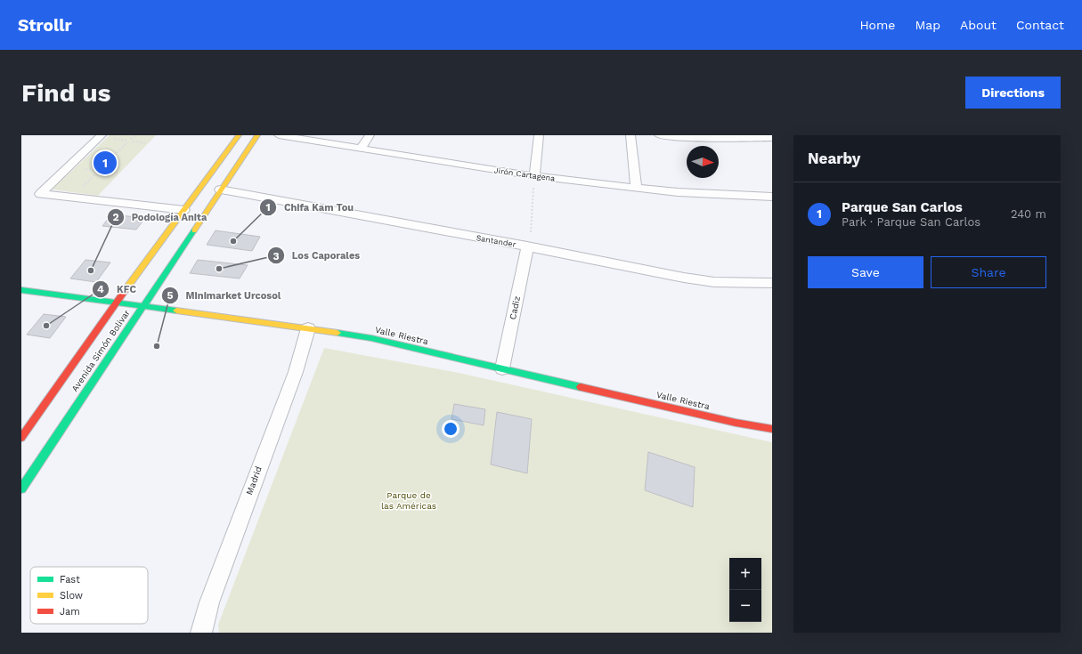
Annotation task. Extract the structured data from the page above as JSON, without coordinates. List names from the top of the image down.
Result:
{
  "streets": {
    "main road": ["Valle Riestra", "Avenida Simón Bolivar"],
    "street": [
      "Jirón Cartagena",
      "Santander",
      "Cadiz",
      "Madrid"
    ]
  },
  "crossings": [
    ["Santander", "Cadiz"],
    ["Santander", "Avenida Simón Bolivar"],
    ["Cadiz", "Valle Riestra"],
    ["Valle Riestra", "Avenida Simón Bolivar"],
    ["Valle Riestra", "Madrid"]
  ],
  "parks": ["Parque de las Américas"],
  "places": [
    "Chifa Kam Tou",
    "Los Caporales",
    "Podología Anita",
    "KFC",
    "Minimarket Urcosol"
  ],
  "legend": ["Fast", "Slow", "Jam"],
  "north": "right",
  "page": {
    "header": "Strollr",
    "nav": [
      "Home",
      "Map",
      "About",
      "Contact"
    ],
    "buttons": [
      "Directions",
      ["Save", "Share"]
    ],
    "title": "Find us",
    "heading": "Nearby",
    "pins": "1",
    "list": [
      {
        "mark": "1",
        "name": "Parque San Carlos",
        "note": "Park · Parque San Carlos",
        "value": "240 m"
      }
    ],
    "map_buttons": ["+", "−"]
  }
}
